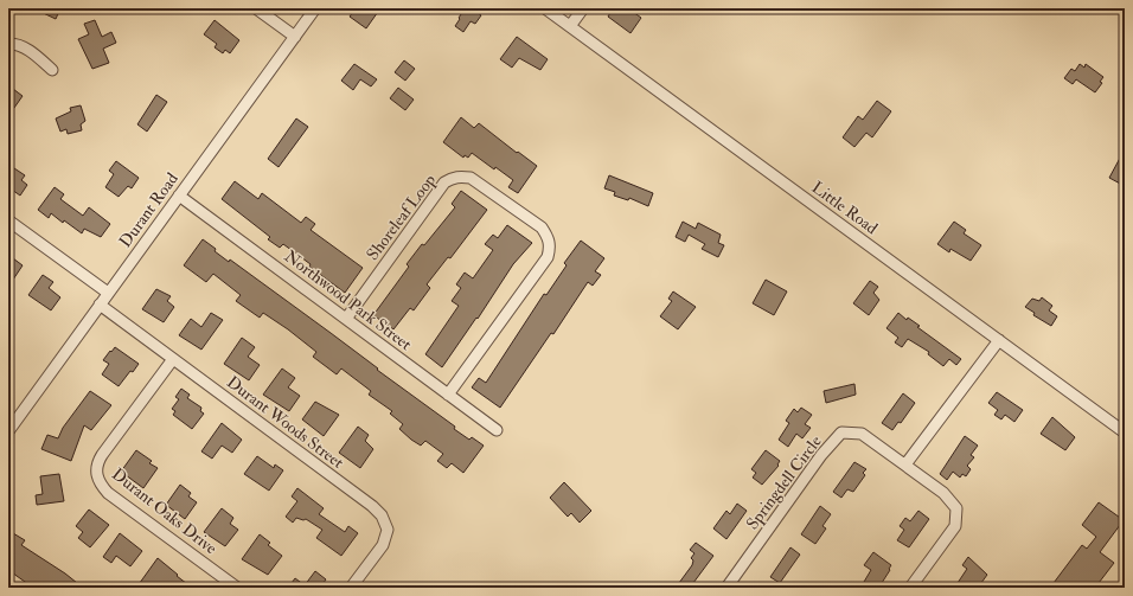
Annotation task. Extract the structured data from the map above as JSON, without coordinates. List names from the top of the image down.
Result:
{
  "streets": {
    "street": [
      "Little Road",
      "Durant Road",
      "Shoreleaf Loop",
      "Northwood Park Street",
      "Durant Woods Street",
      "Springdell Circle",
      "Durant Oaks Drive"
    ]
  },
  "crossings": [
    ["Durant Road", "Northwood Park Street"],
    ["Durant Road", "Durant Woods Street"],
    ["Shoreleaf Loop", "Northwood Park Street"],
    ["Durant Woods Street", "Durant Oaks Drive"]
  ]
}
